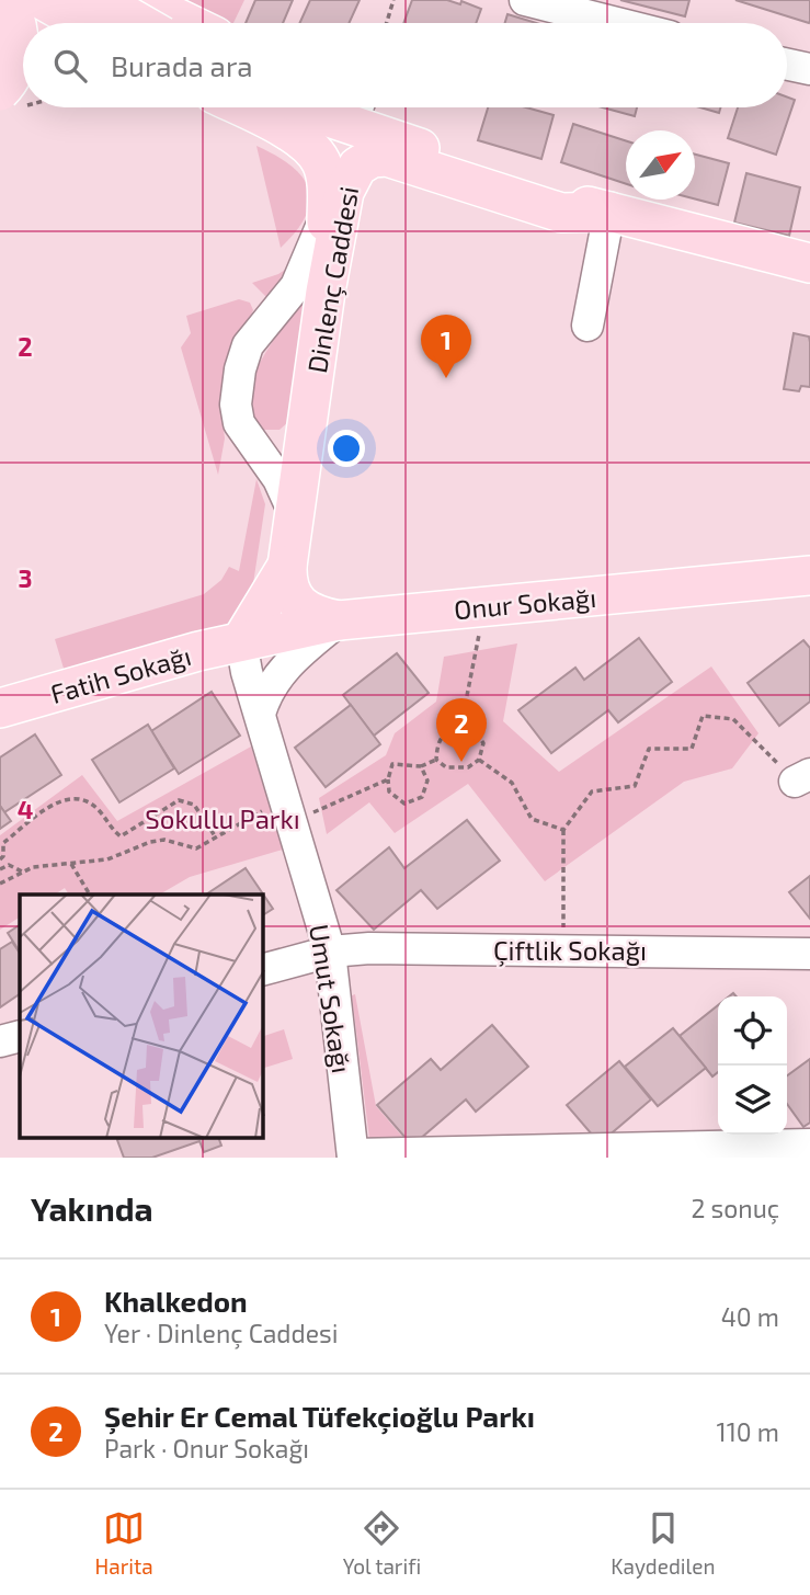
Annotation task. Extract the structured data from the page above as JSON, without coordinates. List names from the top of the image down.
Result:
{
  "streets": {
    "main road": ["Dinlenç Caddesi", "Onur Sokağı", "Fatih Sokağı"],
    "street": ["Çiftlik Sokağı", "Umut Sokağı"]
  },
  "crossings": [
    ["Dinlenç Caddesi", "Onur Sokağı"],
    ["Dinlenç Caddesi", "Fatih Sokağı"],
    ["Dinlenç Caddesi", "Umut Sokağı"],
    ["Onur Sokağı", "Fatih Sokağı"],
    ["Onur Sokağı", "Umut Sokağı"],
    ["Fatih Sokağı", "Umut Sokağı"],
    ["Çiftlik Sokağı", "Umut Sokağı"]
  ],
  "parks": ["Sokullu Parkı"],
  "north": "top right",
  "page": {
    "search": "Burada ara",
    "pins": ["1", "2"],
    "heading": ["Yakında", "2 sonuç"],
    "list": [
      {
        "mark": "1",
        "name": "Khalkedon",
        "note": "Yer · Dinlenç Caddesi",
        "value": "40 m"
      },
      {
        "mark": "2",
        "name": "Şehir Er Cemal Tüfekçioğlu Parkı",
        "note": "Park · Onur Sokağı",
        "value": "110 m"
      }
    ],
    "nav": ["Harita", "Yol tarifi", "Kaydedilen"]
  },
  "grid": {
    "rows": ["2", "3", "4"]
  }
}
